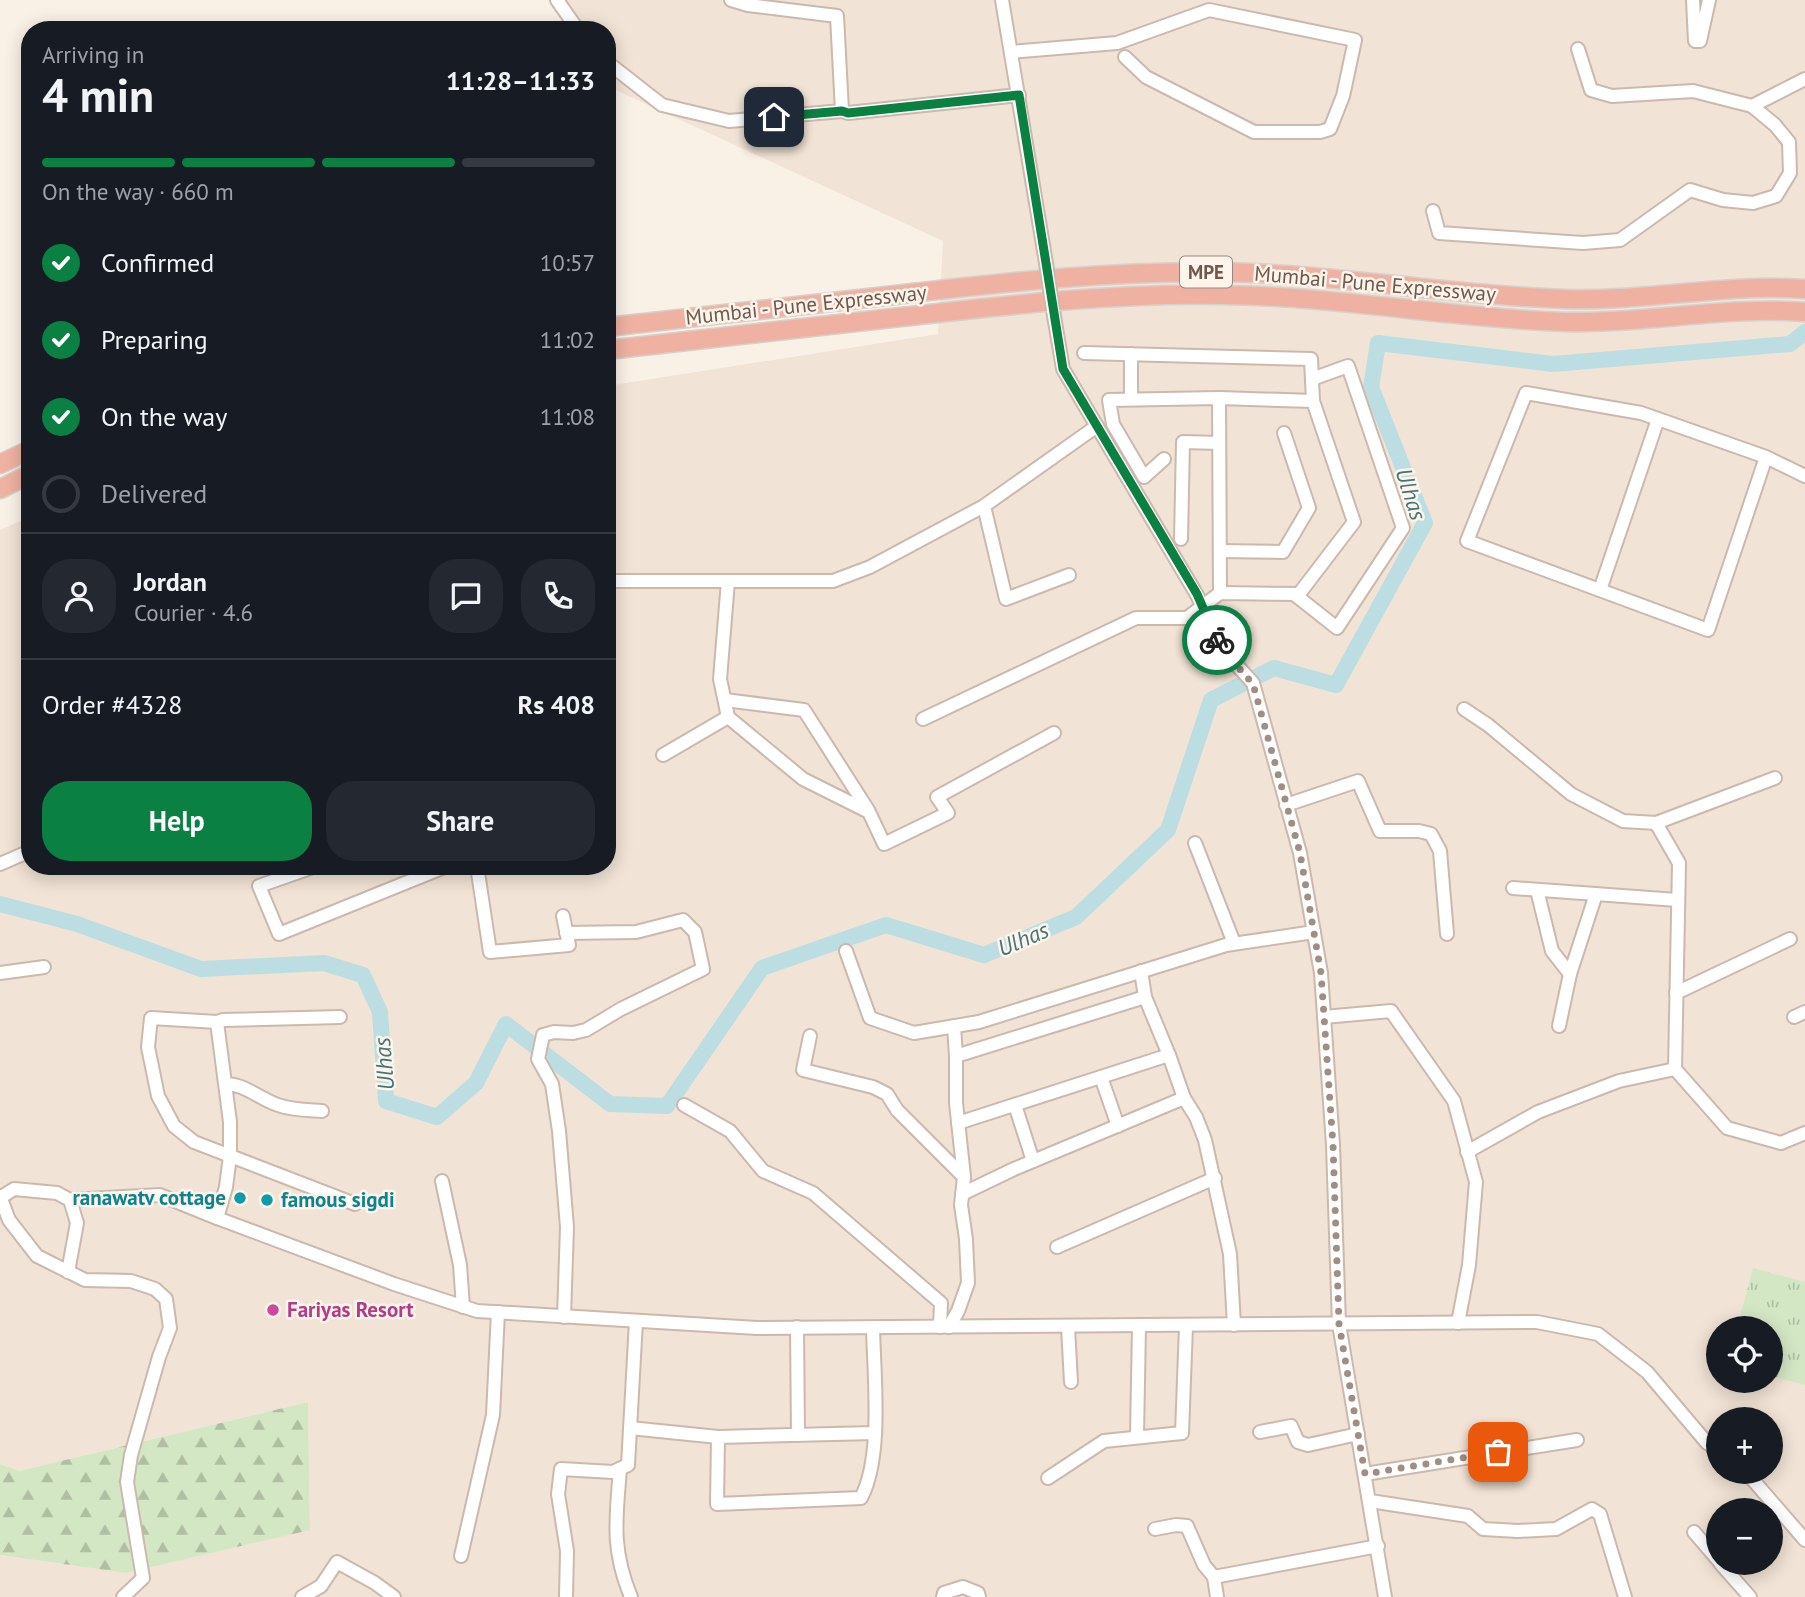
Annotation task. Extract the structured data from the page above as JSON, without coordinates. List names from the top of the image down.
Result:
{
  "streets": {
    "highway": ["MPE", "Mumbai - Pune Expressway"]
  },
  "water": ["Ulhas"],
  "places": ["ranawatv cottage", "famous sigdi", "Fariyas Resort"],
  "page": {
    "heading": ["4 min", "Arriving in", "11:28–11:33"],
    "panel": [
      "Jordan",
      "Courier · 4.6",
      "Order #4328",
      "Rs 408"
    ],
    "bar": "On the way · 660 m",
    "list": [
      ["Confirmed", "10:57"],
      ["Preparing", "11:02"],
      ["On the way", "11:08"],
      "Delivered"
    ],
    "buttons": ["Help", "Share"],
    "map_buttons": ["+", "−"]
  }
}
